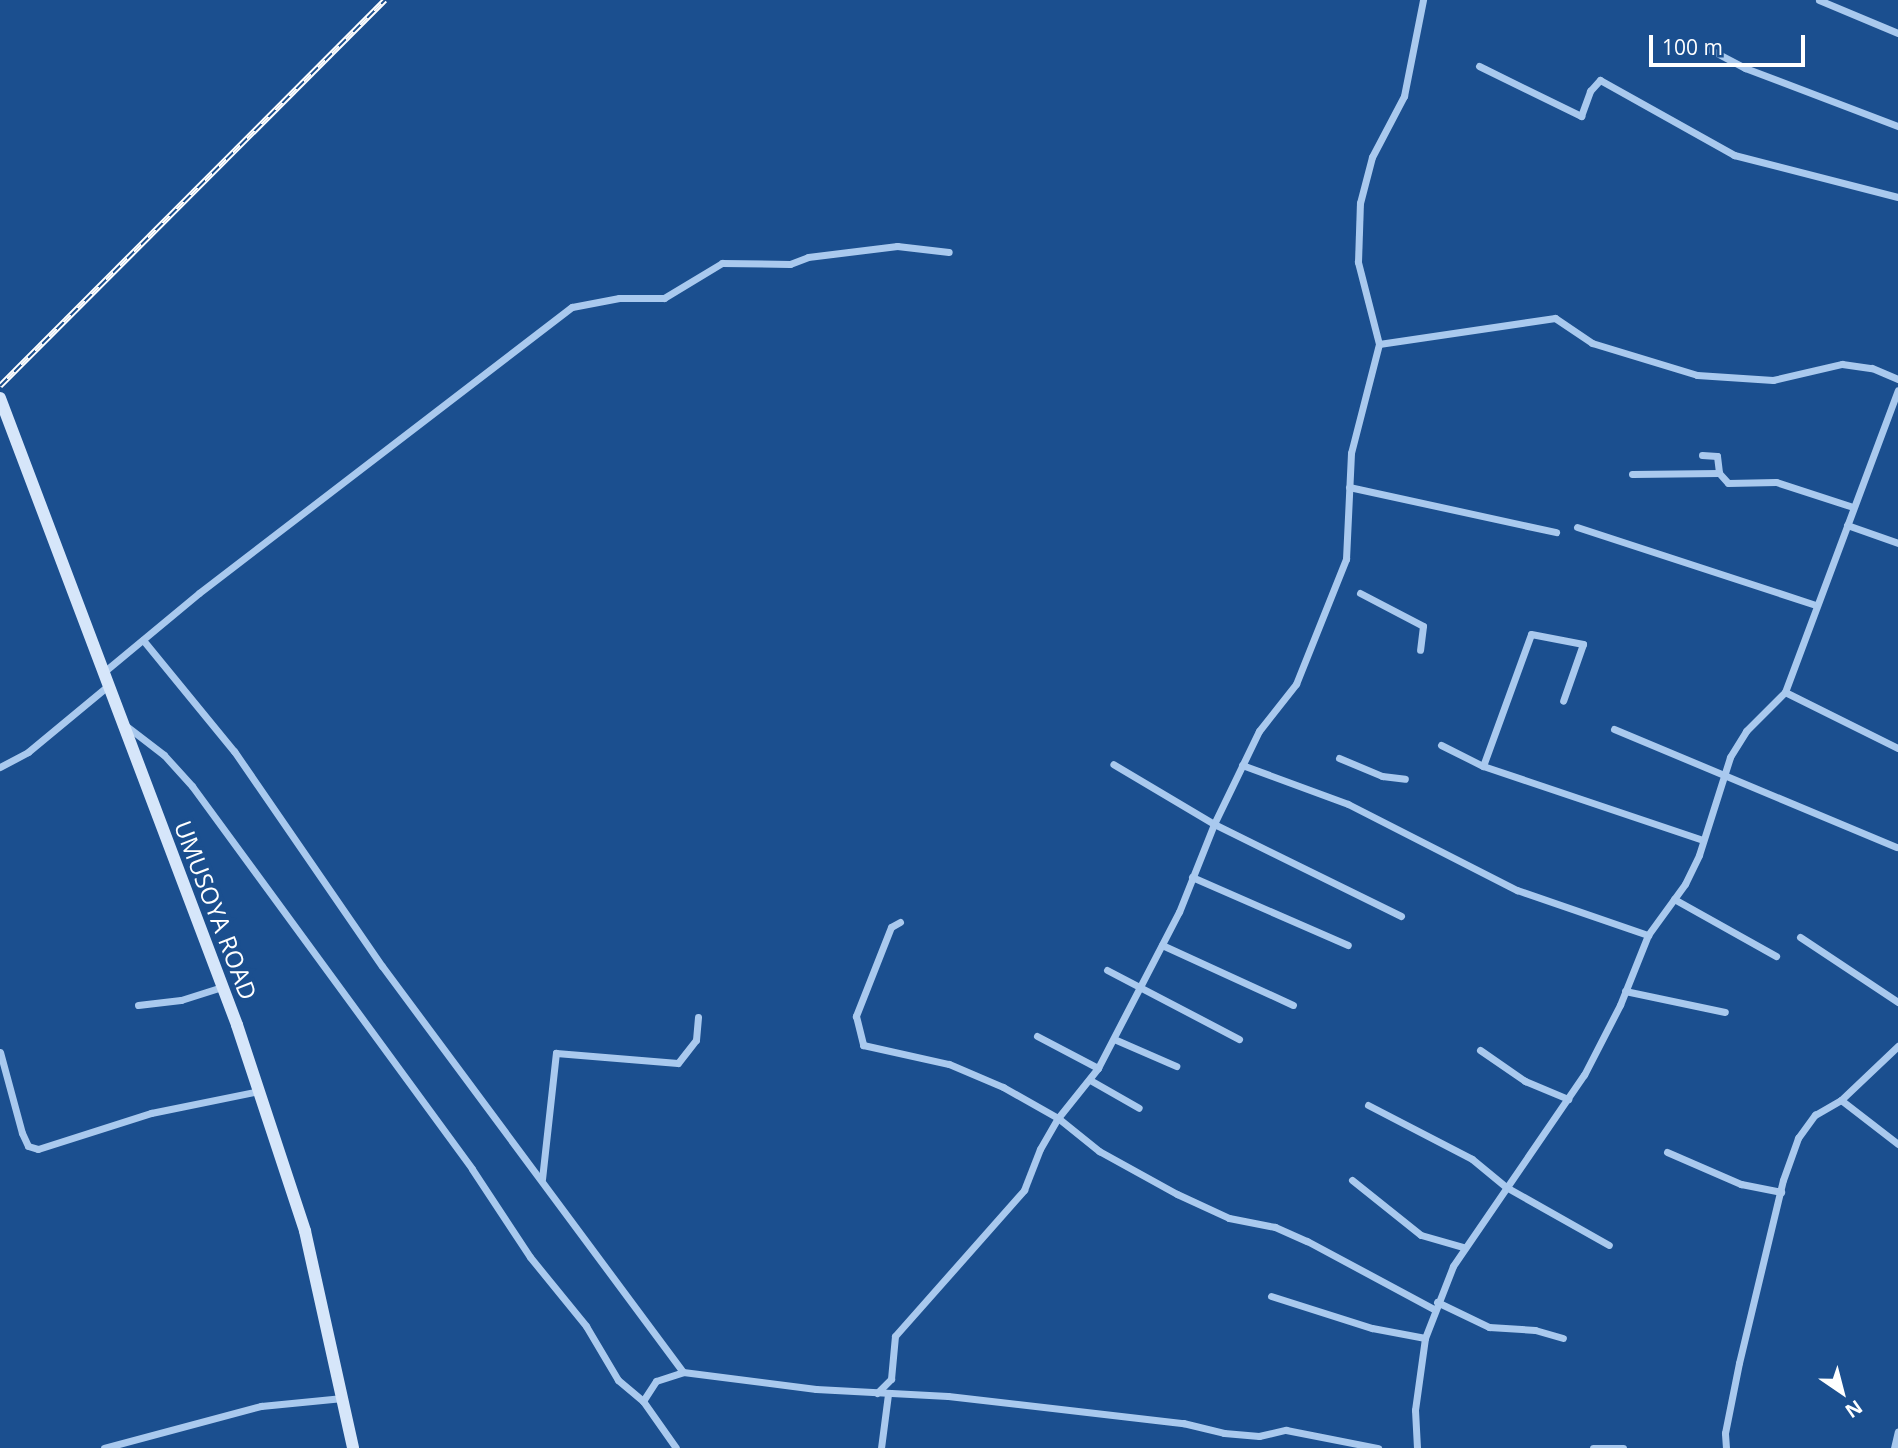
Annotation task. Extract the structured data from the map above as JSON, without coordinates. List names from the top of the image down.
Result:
{
  "streets": {
    "main road": ["UMUSOYA ROAD"]
  },
  "scale_bar": "100 m",
  "north": "bottom right"
}
